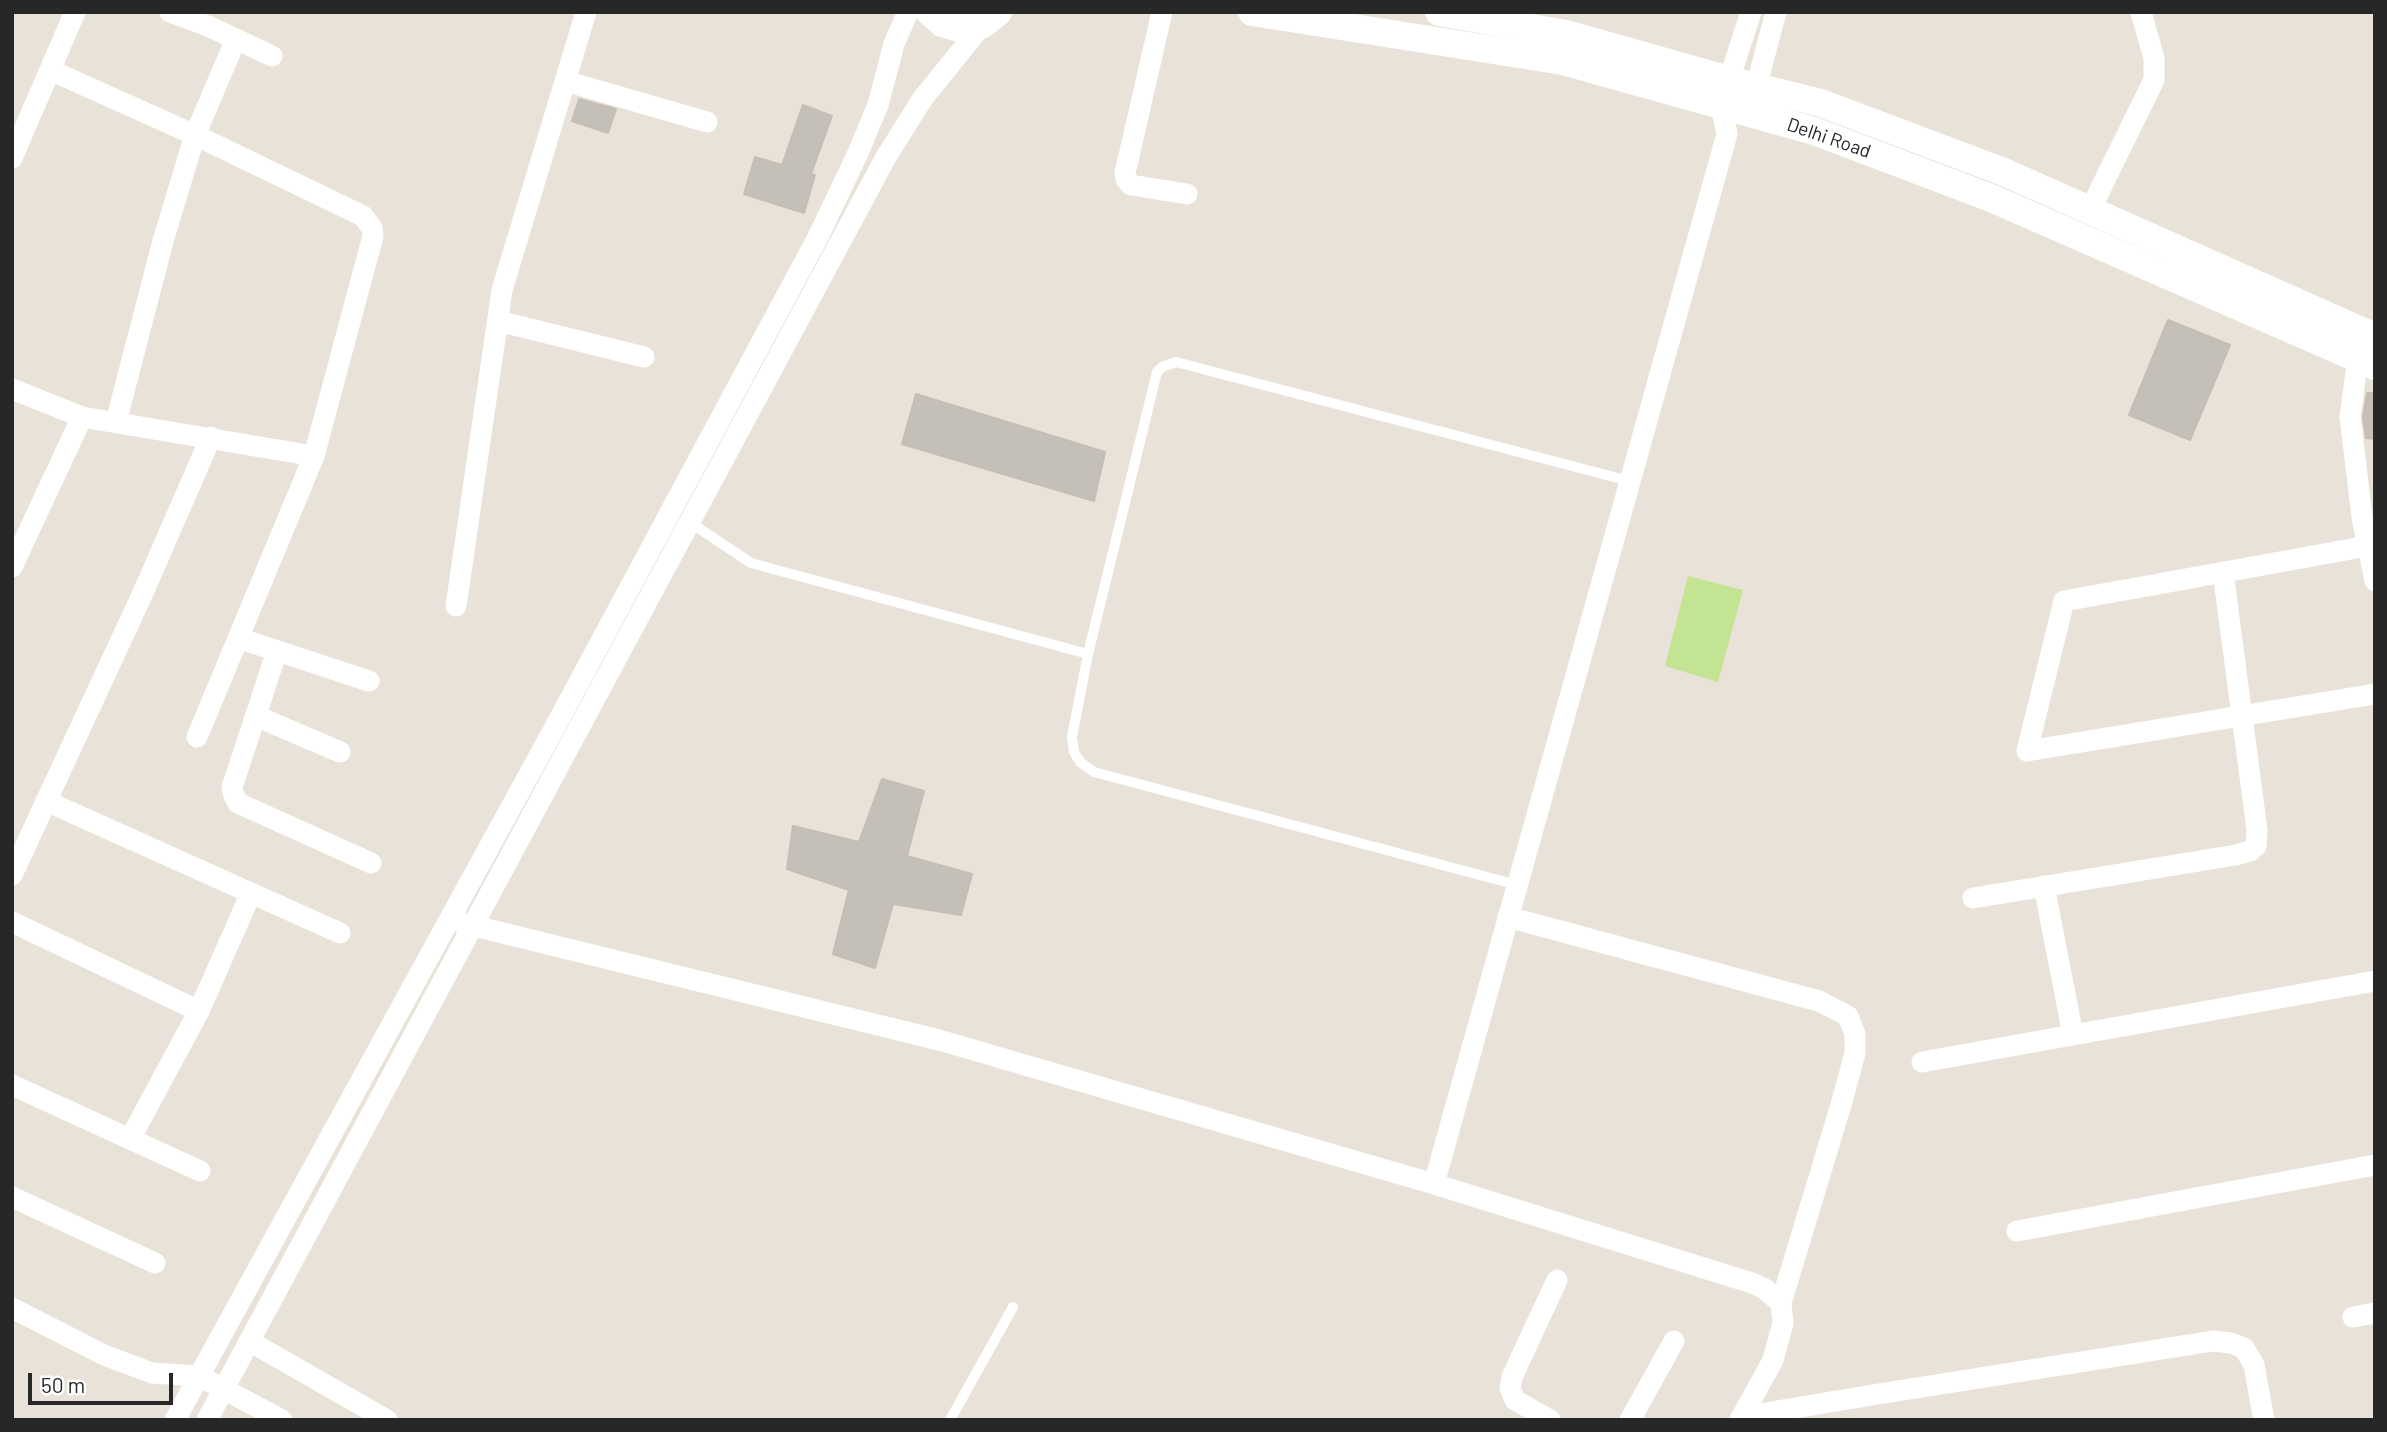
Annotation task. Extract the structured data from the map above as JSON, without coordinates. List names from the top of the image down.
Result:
{
  "streets": {
    "main road": ["Delhi Road"]
  },
  "scale_bar": "50 m"
}
